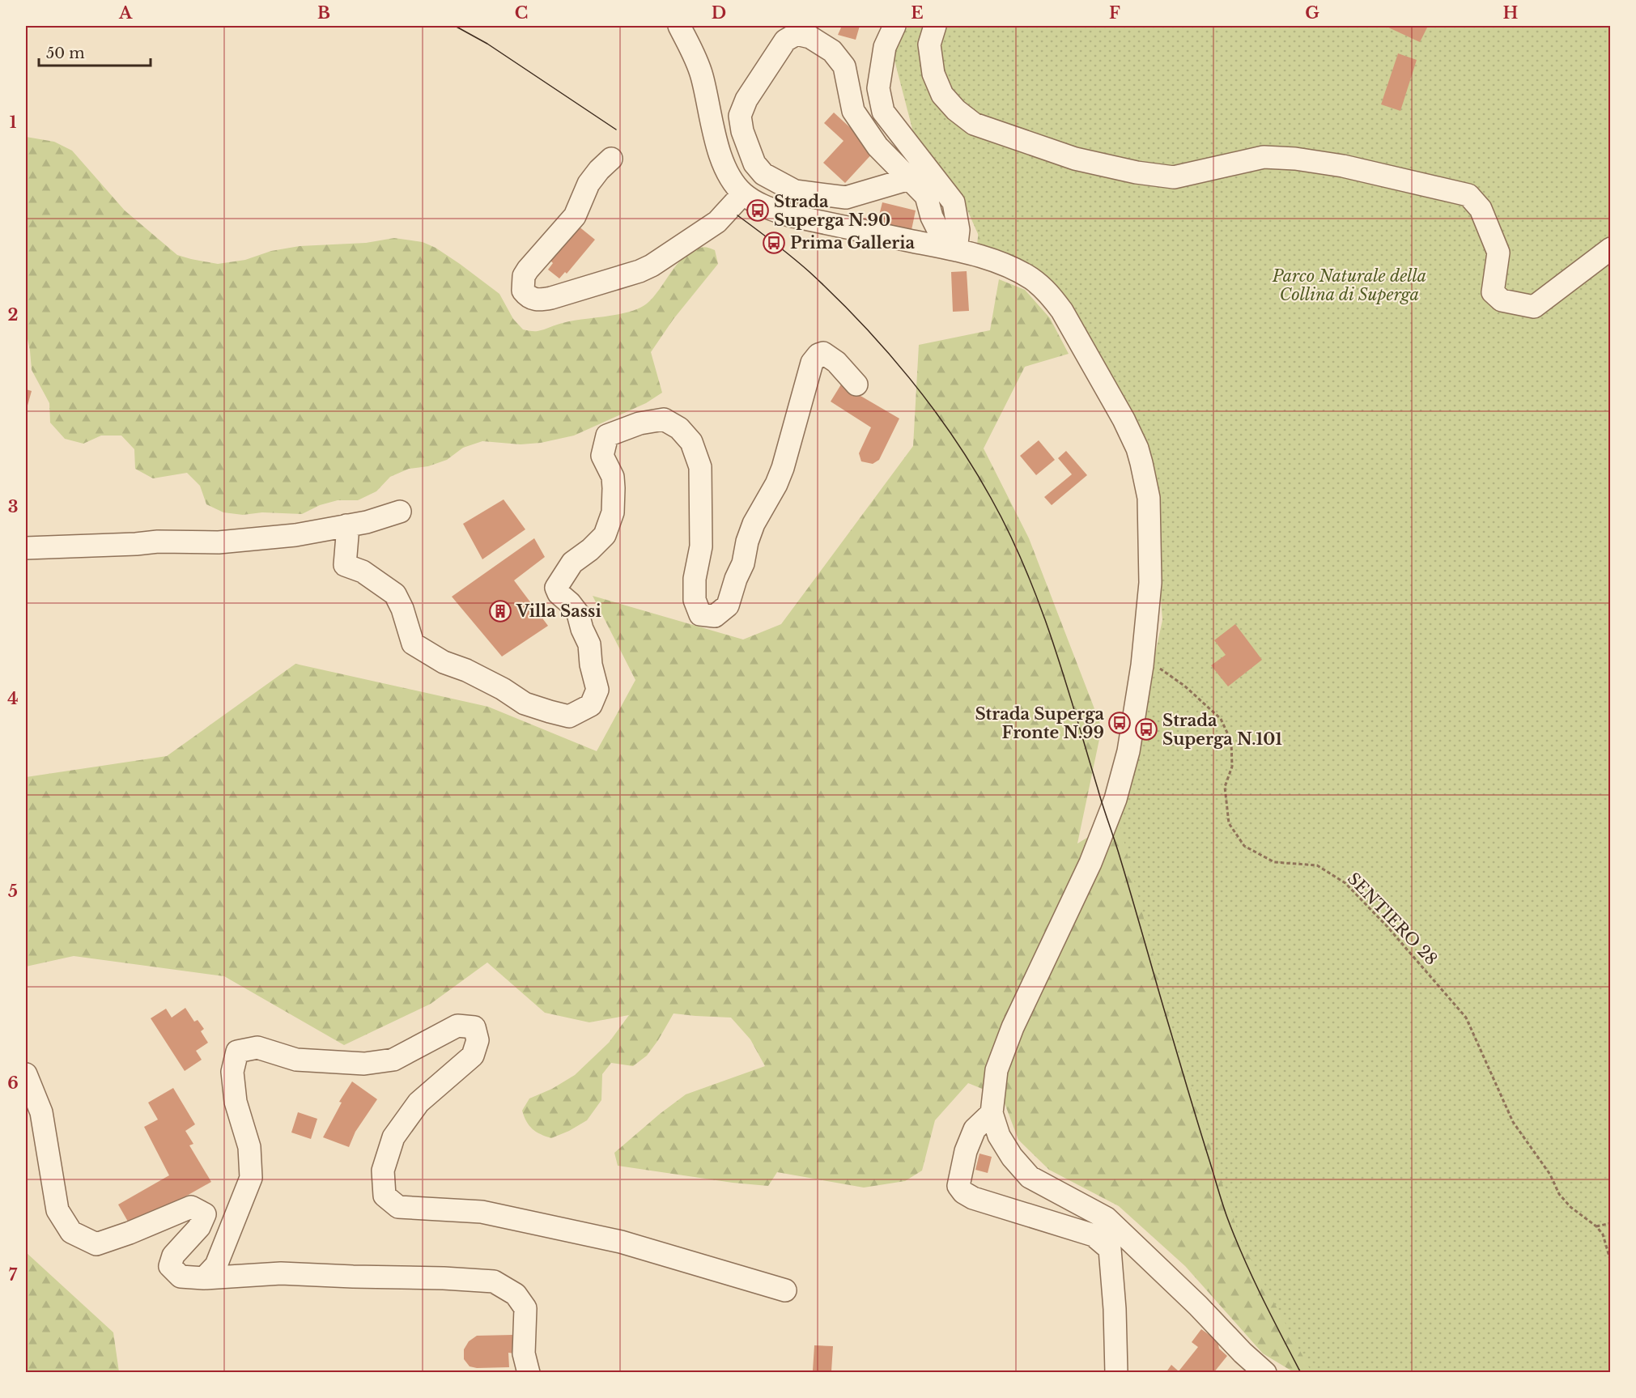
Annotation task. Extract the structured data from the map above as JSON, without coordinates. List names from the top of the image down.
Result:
{
  "streets": {
    "path": ["SENTIERO 28"]
  },
  "parks": ["Parco Naturale della Collina di Superga"],
  "places": {
    "bus stop": [
      "Strada Superga N.90",
      "Prima Galleria",
      "Strada Superga Fronte N.99",
      "Strada Superga N.101"
    ],
    "building": ["Villa Sassi"]
  },
  "scale_bar": "50 m",
  "grid": {
    "columns": [
      "A",
      "B",
      "C",
      "D",
      "E",
      "F",
      "G",
      "H"
    ],
    "rows": [
      "1",
      "2",
      "3",
      "4",
      "5",
      "6",
      "7"
    ]
  }
}
